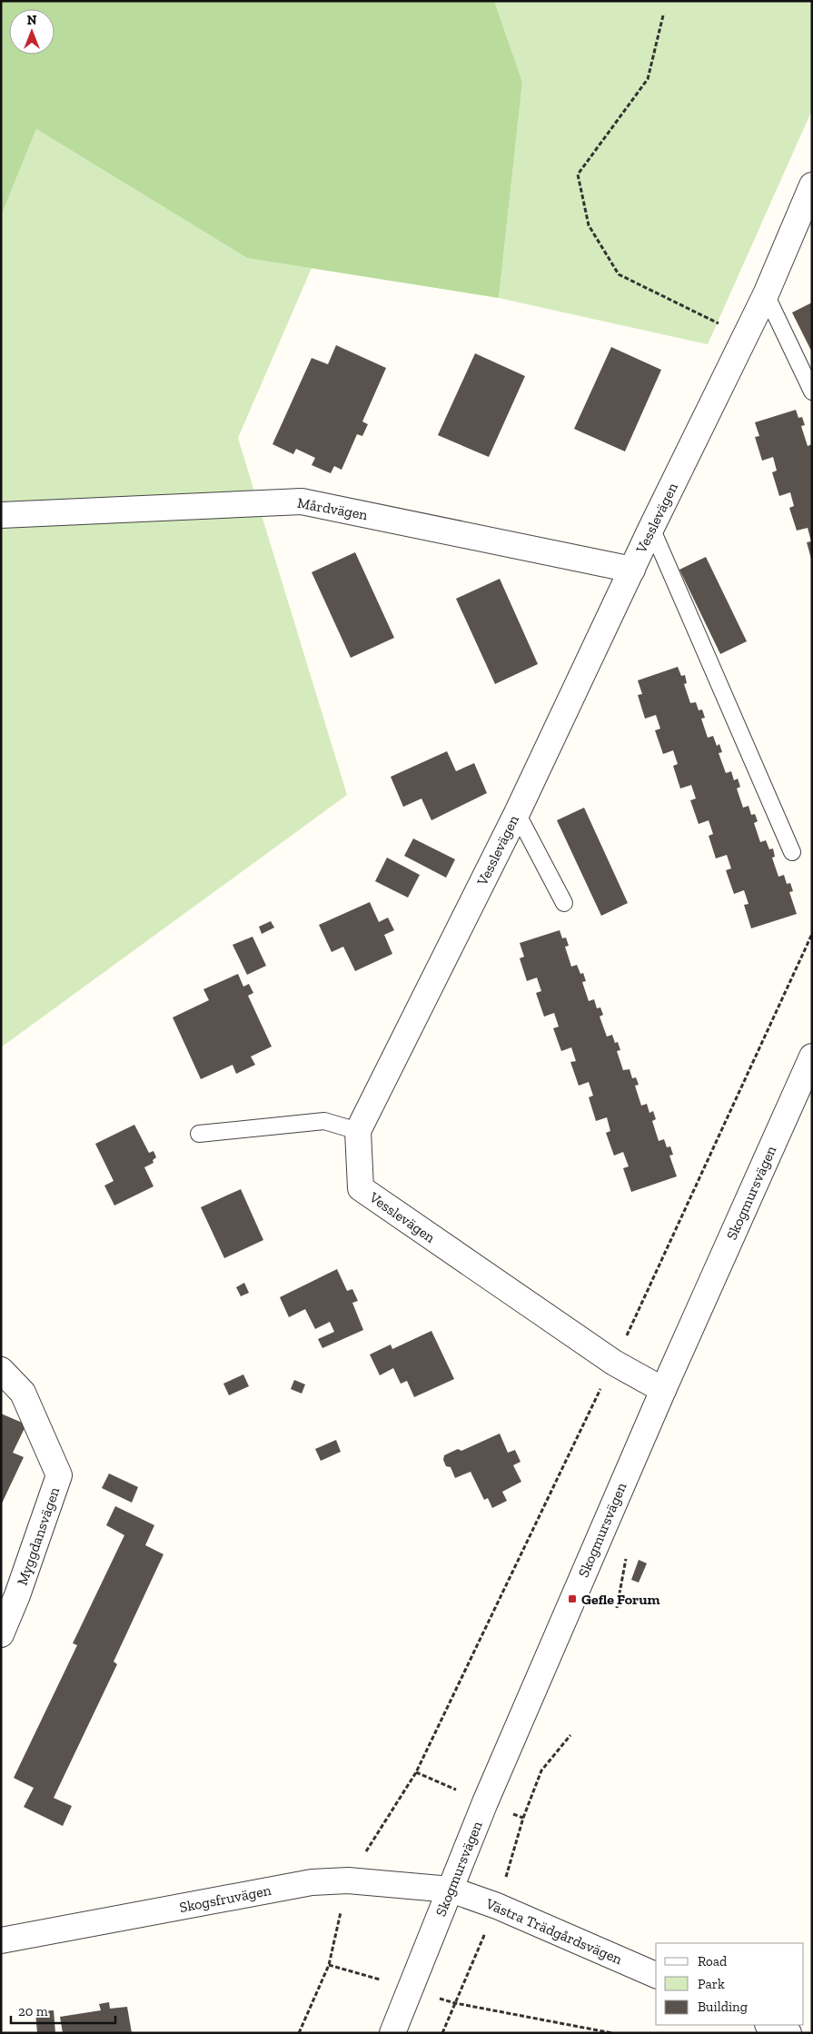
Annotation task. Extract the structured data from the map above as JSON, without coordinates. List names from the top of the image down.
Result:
{
  "streets": {
    "street": [
      "Mårdvägen",
      "Vesslevägen",
      "Skogmursvägen",
      "Myggdansvägen",
      "Skogsfruvägen",
      "Västra Trädgårdsvägen"
    ]
  },
  "crossings": [
    ["Mårdvägen", "Vesslevägen"],
    ["Vesslevägen", "Skogmursvägen"],
    ["Skogmursvägen", "Skogsfruvägen"],
    ["Skogmursvägen", "Västra Trädgårdsvägen"],
    ["Skogsfruvägen", "Västra Trädgårdsvägen"]
  ],
  "places": {
    "transit": ["Gefle Forum"]
  },
  "legend": ["Road", "Park", "Building"],
  "scale_bar": "20 m",
  "north": "top"
}
